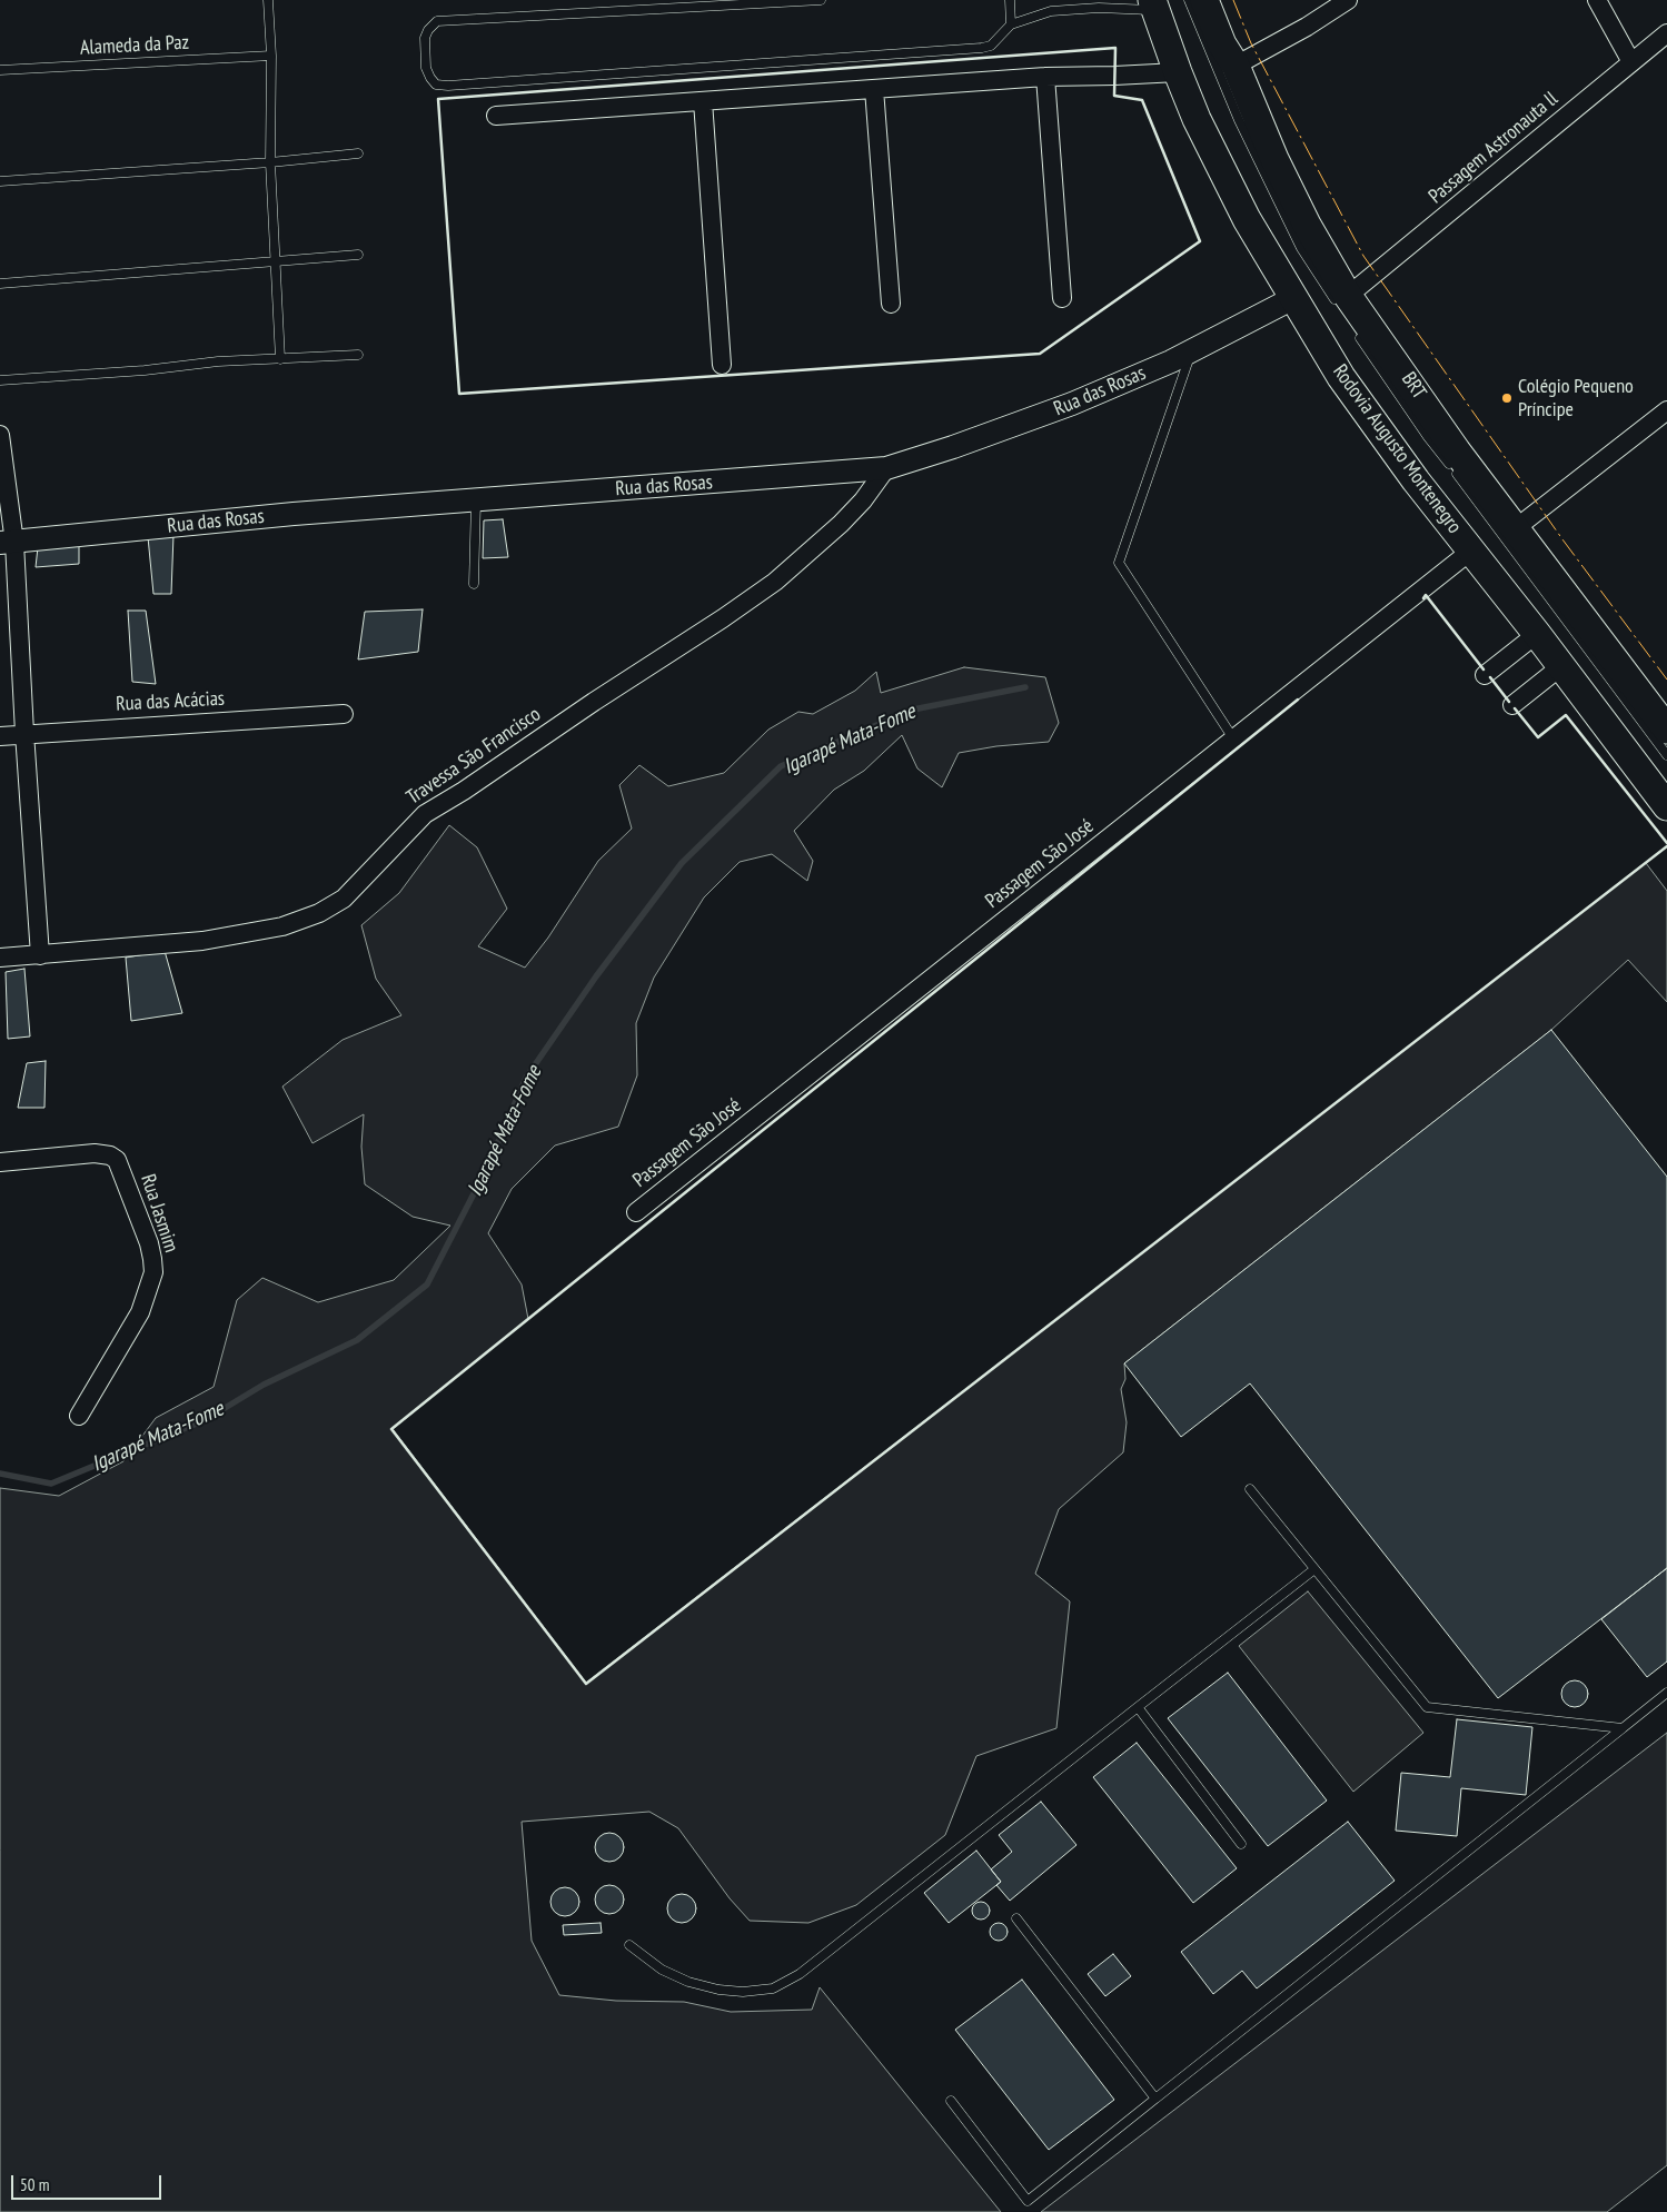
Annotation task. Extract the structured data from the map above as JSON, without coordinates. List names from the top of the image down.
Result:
{
  "streets": {
    "main road": ["Rodovia Augusto Montenegro"],
    "street": [
      "Passagem Astronauta ll",
      "Rua das Rosas",
      "Rua das Acácias",
      "Travessa São Francisco",
      "Passagem São José",
      "Rua Jasmim"
    ],
    "lane": ["Alameda da Paz", "BRT"]
  },
  "crossings": [
    ["Rua das Rosas", "Rodovia Augusto Montenegro"],
    ["Rua das Rosas", "Travessa São Francisco"],
    ["Rodovia Augusto Montenegro", "Passagem São José"]
  ],
  "water": ["Igarapé Mata-Fome"],
  "places": ["Colégio Pequeno Príncipe"],
  "scale_bar": "50 m"
}
